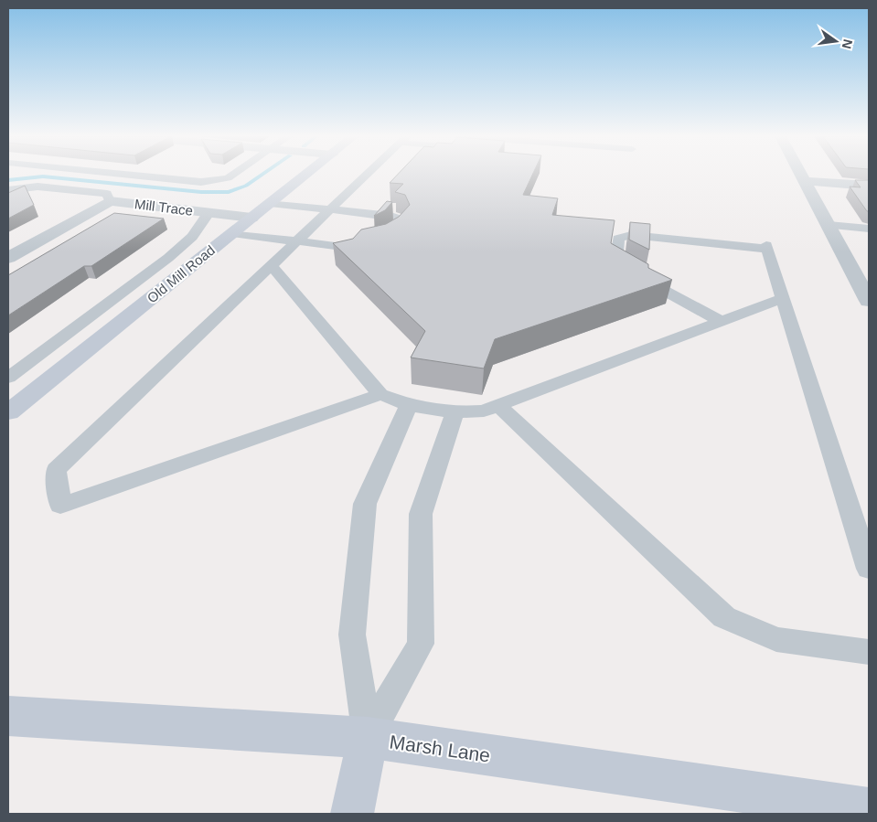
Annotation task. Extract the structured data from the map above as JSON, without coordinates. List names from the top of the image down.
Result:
{
  "streets": {
    "street": ["Mill Trace", "Old Mill Road", "Marsh Lane"]
  },
  "crossings": [
    ["Mill Trace", "Old Mill Road"]
  ],
  "north": "right"
}
